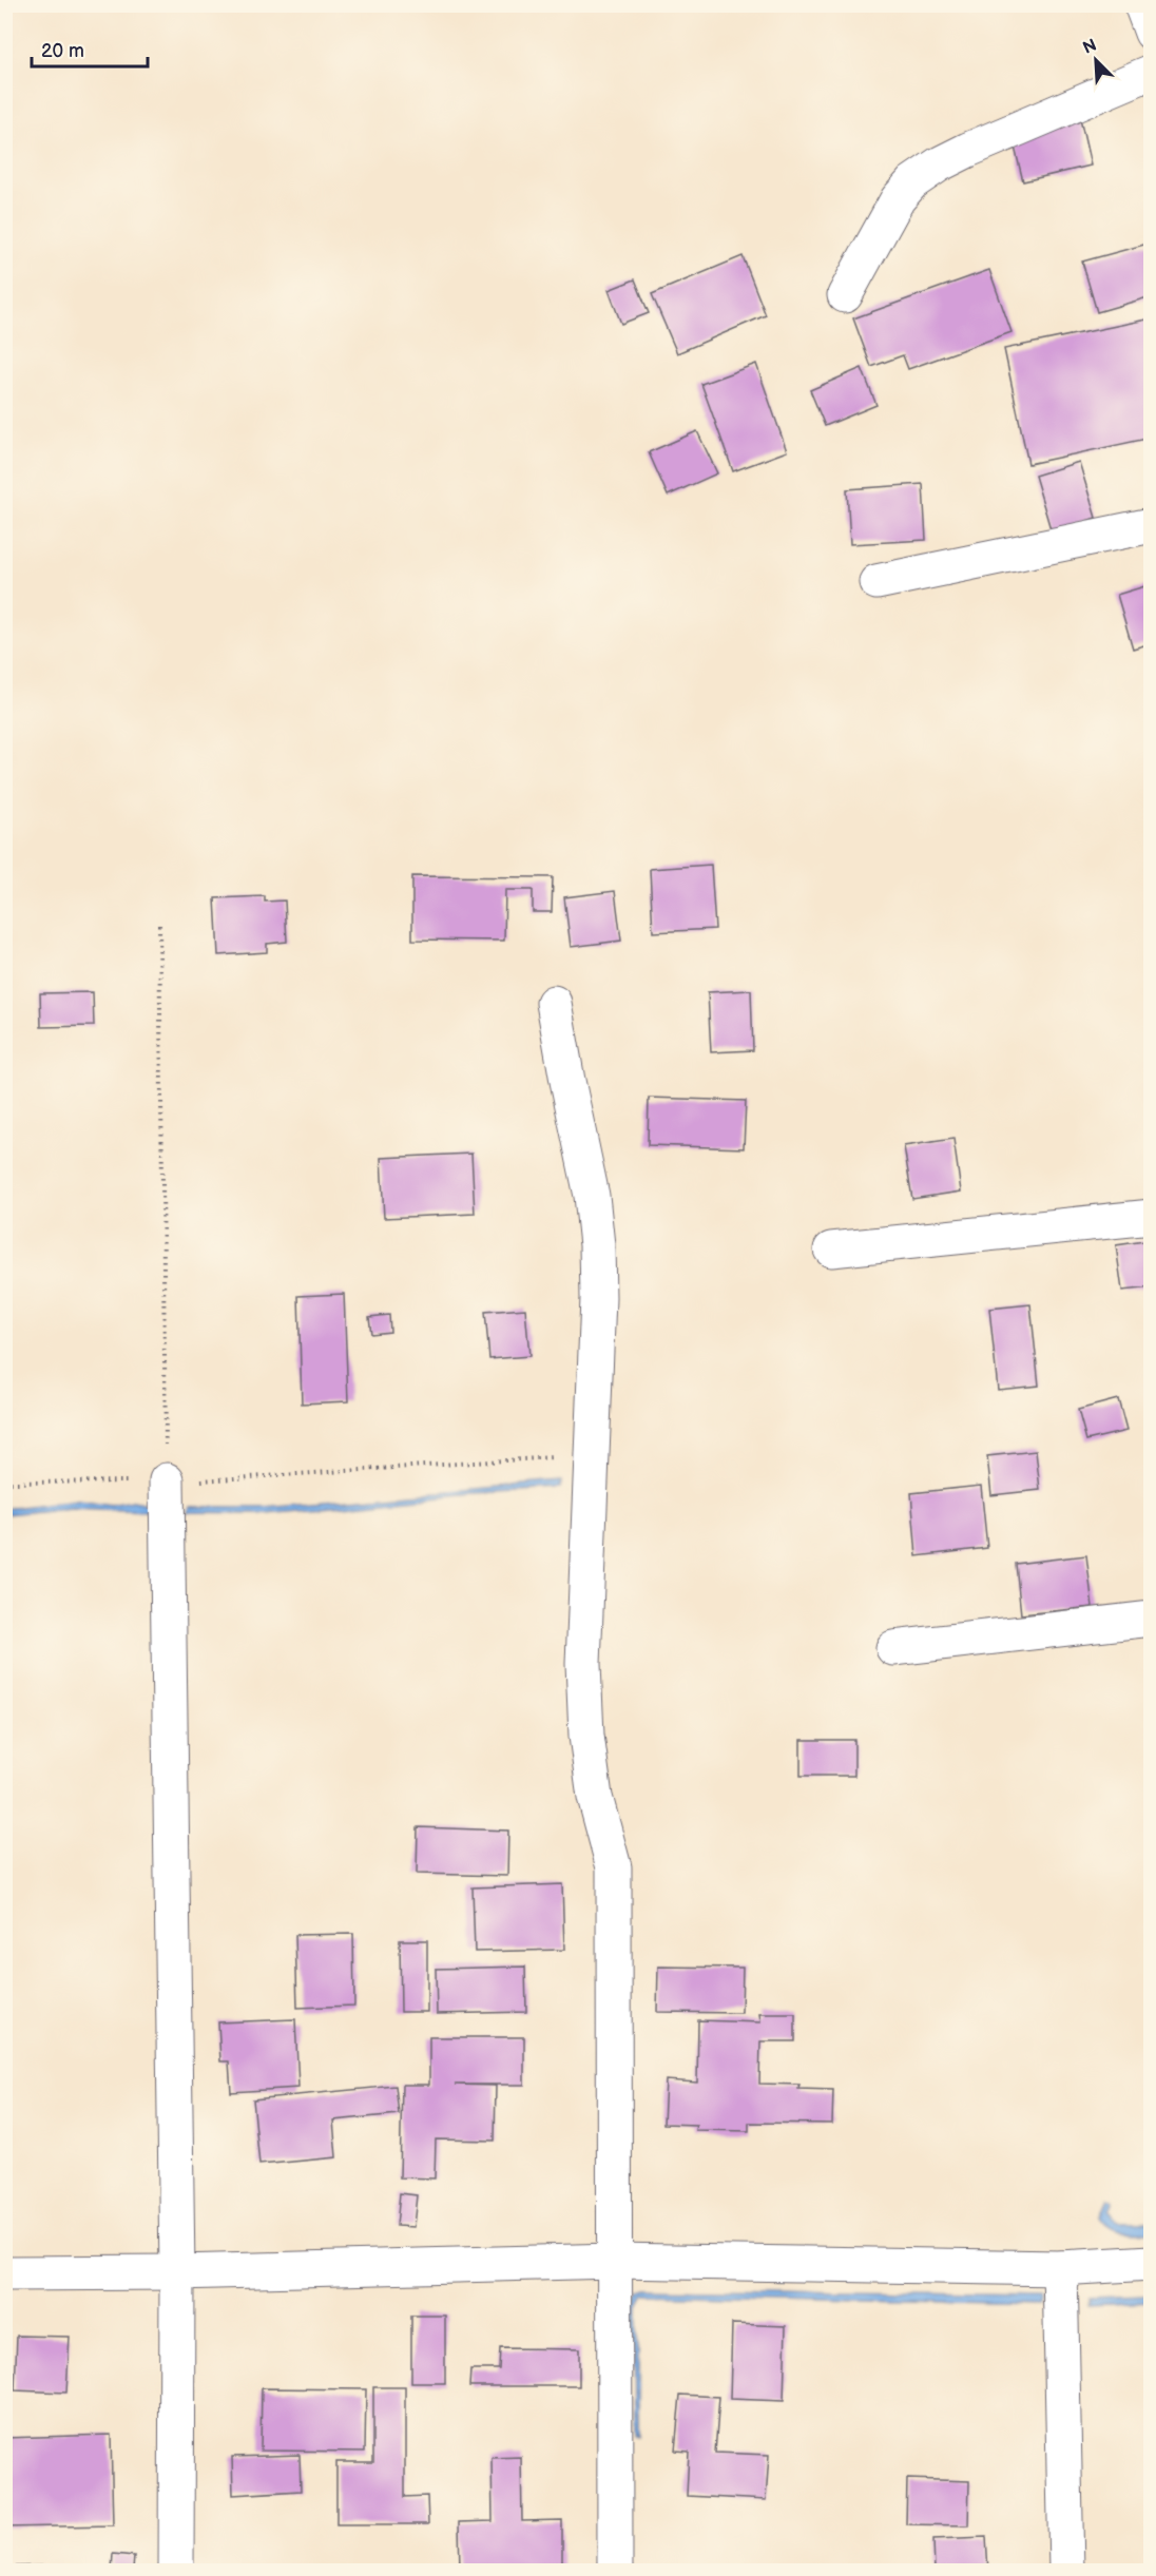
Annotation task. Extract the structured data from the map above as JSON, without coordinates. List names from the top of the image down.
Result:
{
  "scale_bar": "20 m",
  "north": "top left"
}
